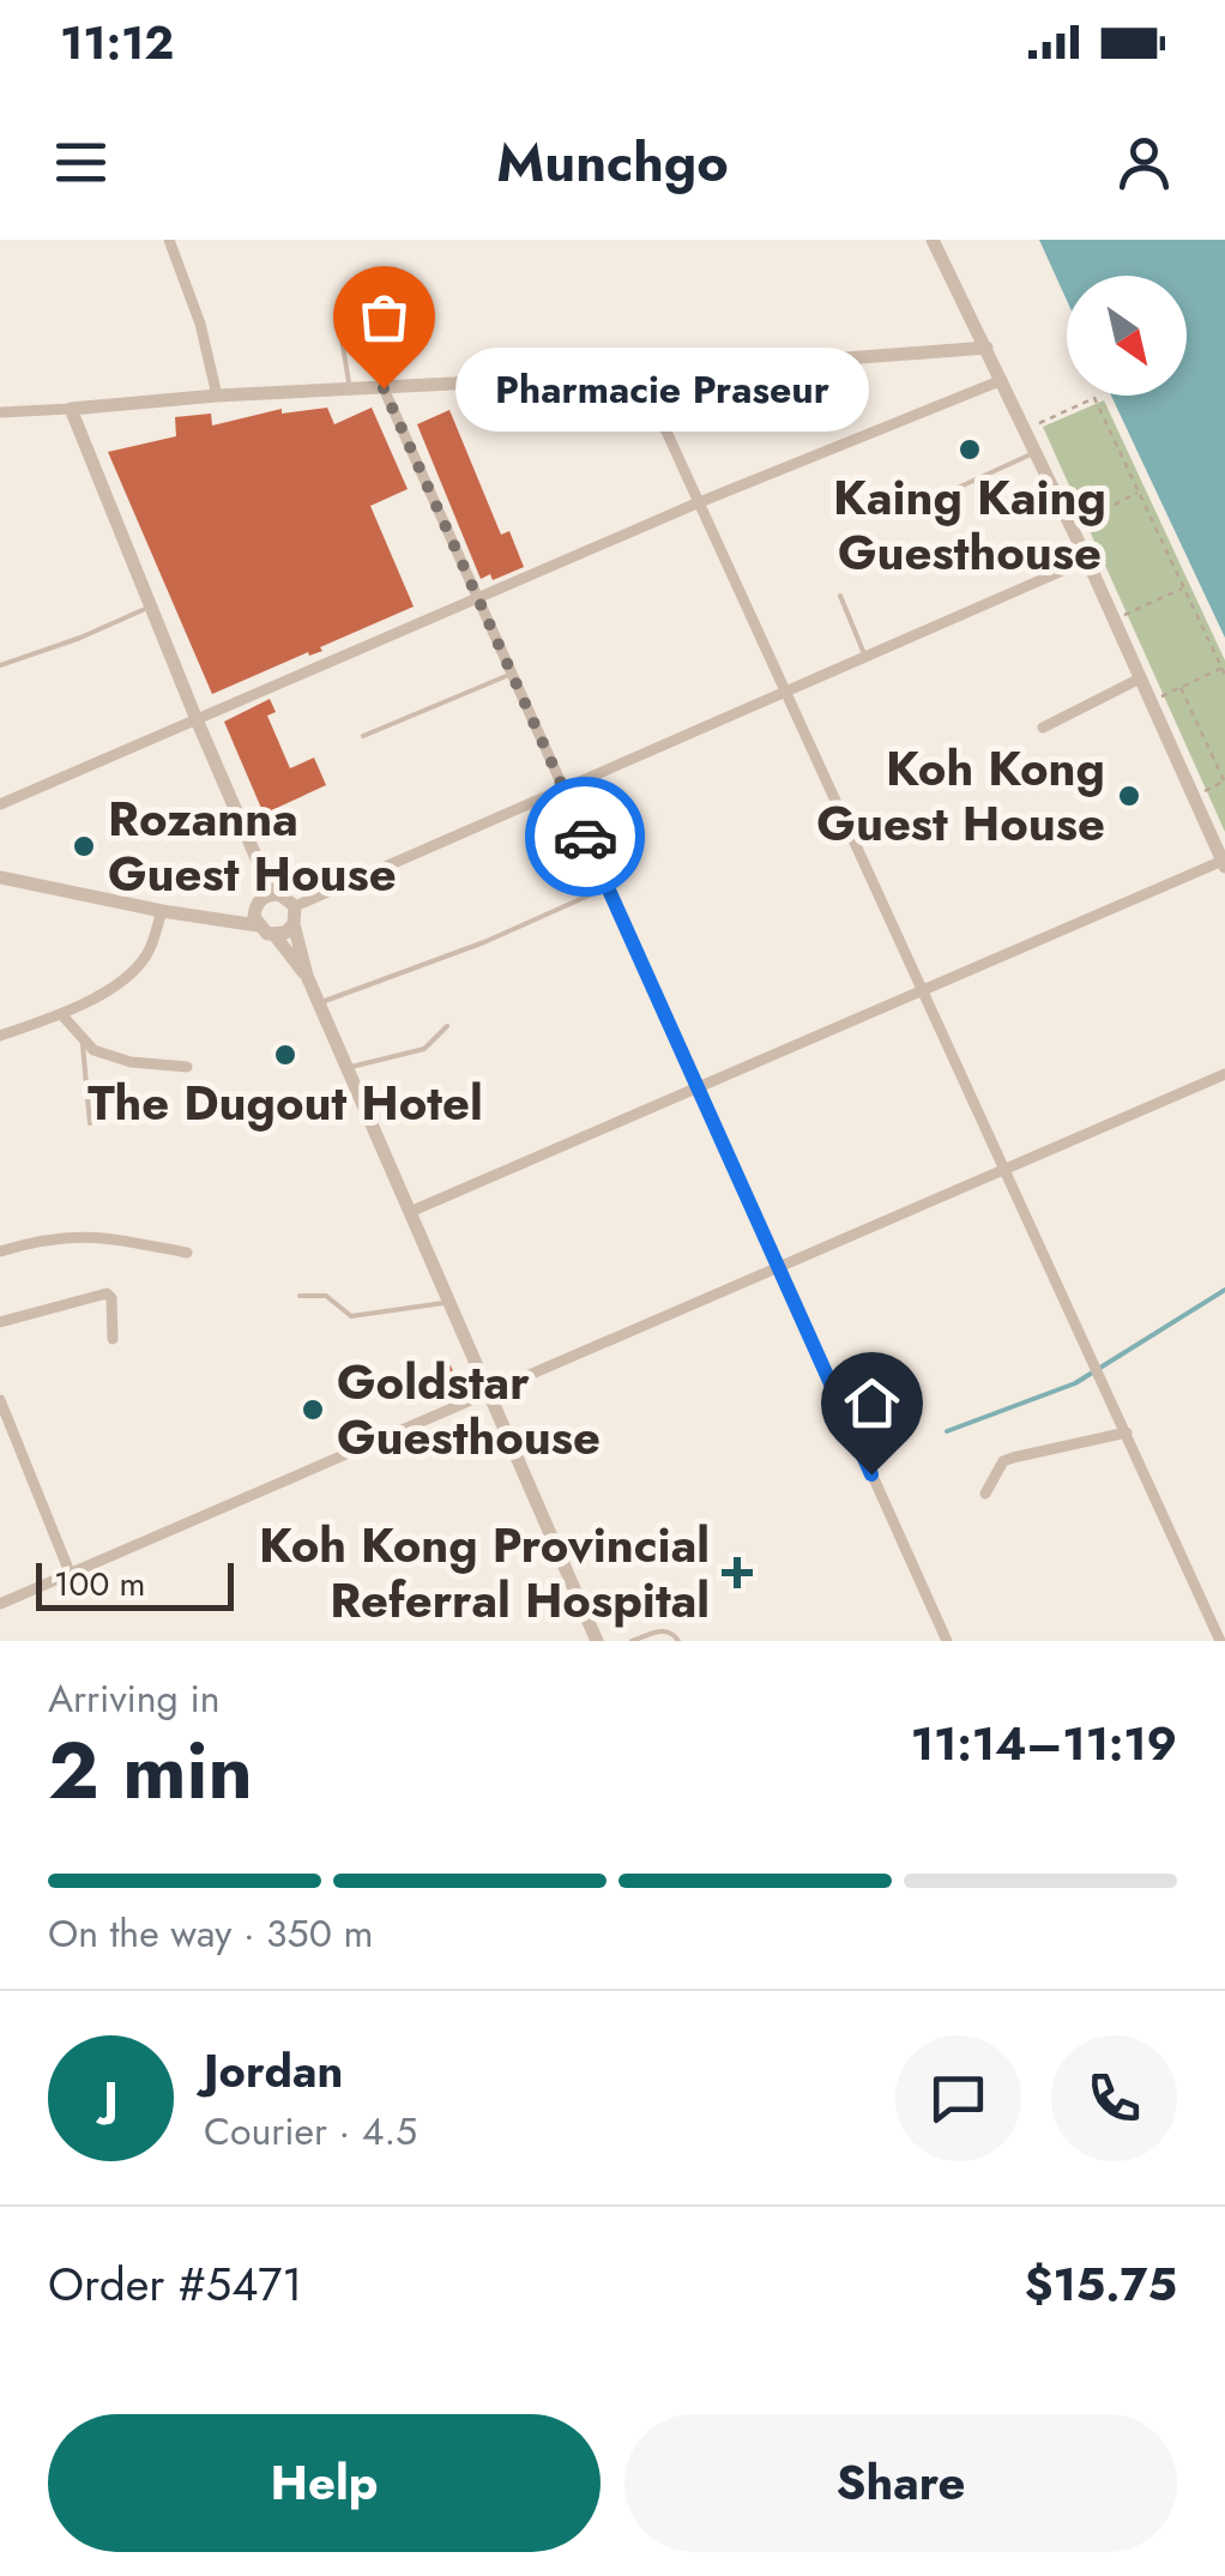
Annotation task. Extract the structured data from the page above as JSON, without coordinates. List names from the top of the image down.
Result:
{
  "places": {
    "other": [
      "Pharmacie Praseur",
      "Kaing Kaing Guesthouse",
      "Koh Kong Guest House",
      "Rozanna Guest House",
      "The Dugout Hotel",
      "Goldstar Guesthouse"
    ],
    "health": ["Koh Kong Provincial Referral Hospital"]
  },
  "scale_bar": "100 m",
  "north": "bottom right",
  "page": {
    "status": "11:12",
    "header": "Munchgo",
    "bubble": "Pharmacie Praseur",
    "scale": "100 m",
    "heading": ["2 min", "Arriving in", "11:14–11:19"],
    "panel": [
      "Jordan",
      "Courier · 4.5",
      "Order #5471",
      "$15.75"
    ],
    "bar": "On the way · 350 m",
    "round": "J",
    "buttons": ["Help", "Share"]
  }
}
